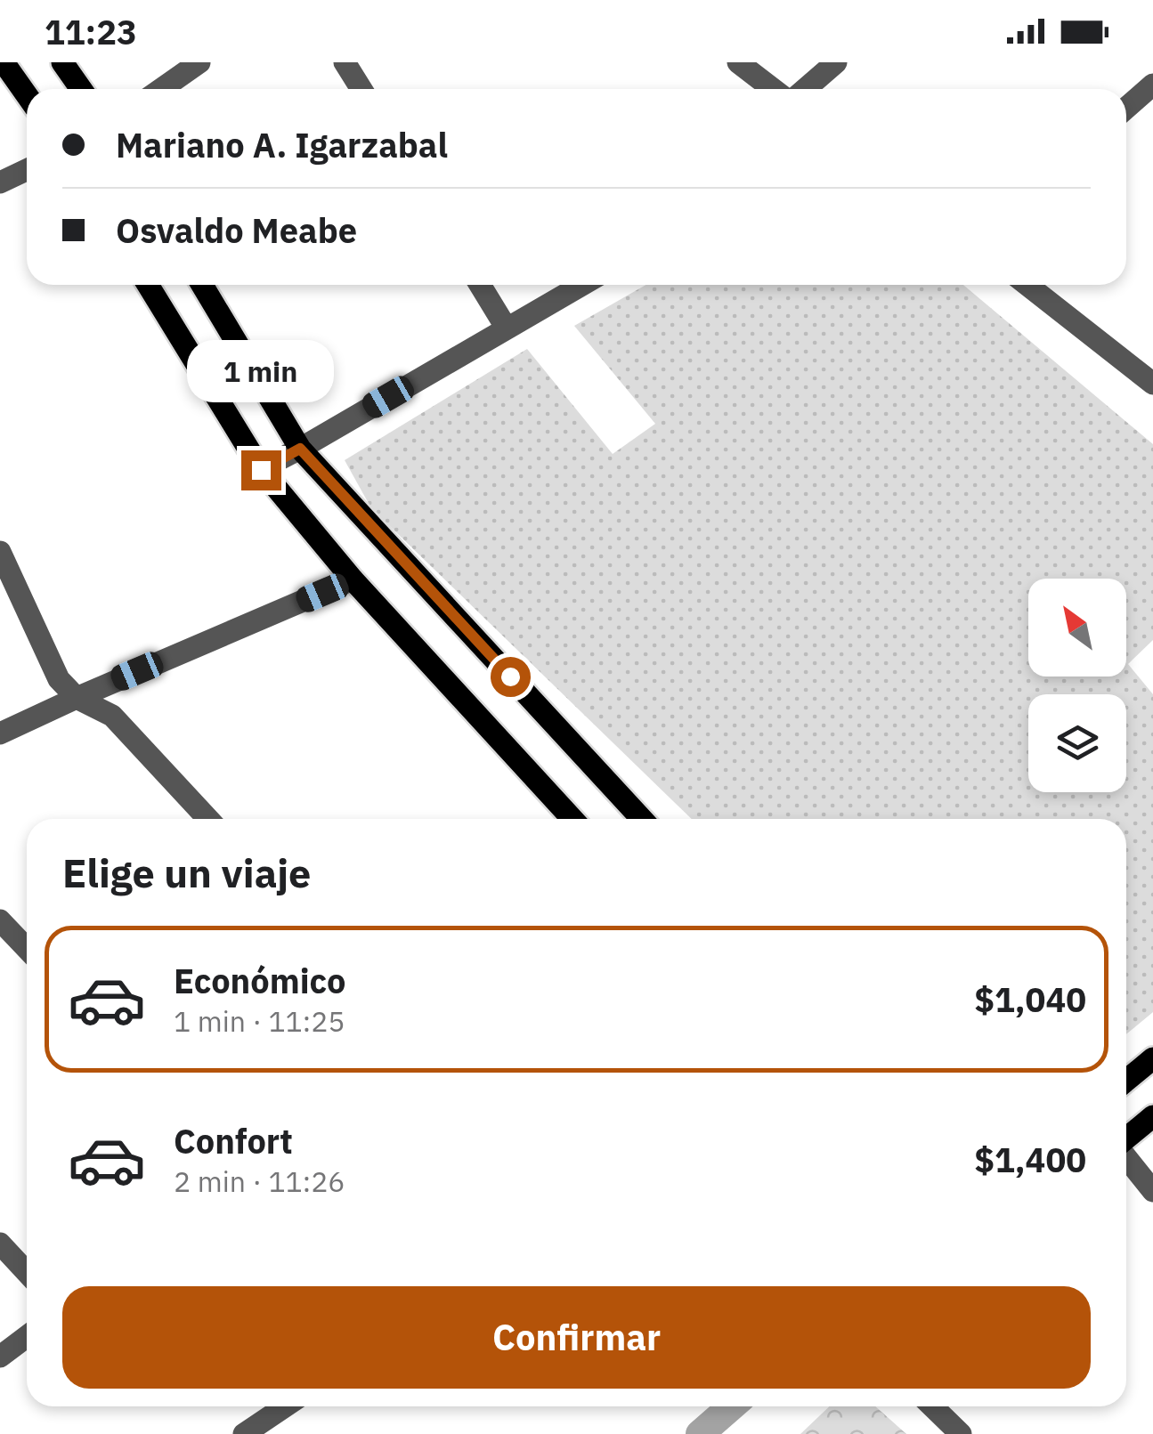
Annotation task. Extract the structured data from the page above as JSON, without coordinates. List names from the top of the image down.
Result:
{
  "north": "top left",
  "page": {
    "status": "11:23",
    "banner": ["Mariano A. Igarzabal", "Osvaldo Meabe"],
    "bubble": "1 min",
    "heading": "Elige un viaje",
    "list": [
      {
        "name": "Económico",
        "note": "1 min · 11:25",
        "value": "$1,040"
      },
      {
        "name": "Confort",
        "note": "2 min · 11:26",
        "value": "$1,400"
      }
    ],
    "buttons": "Confirmar"
  }
}
